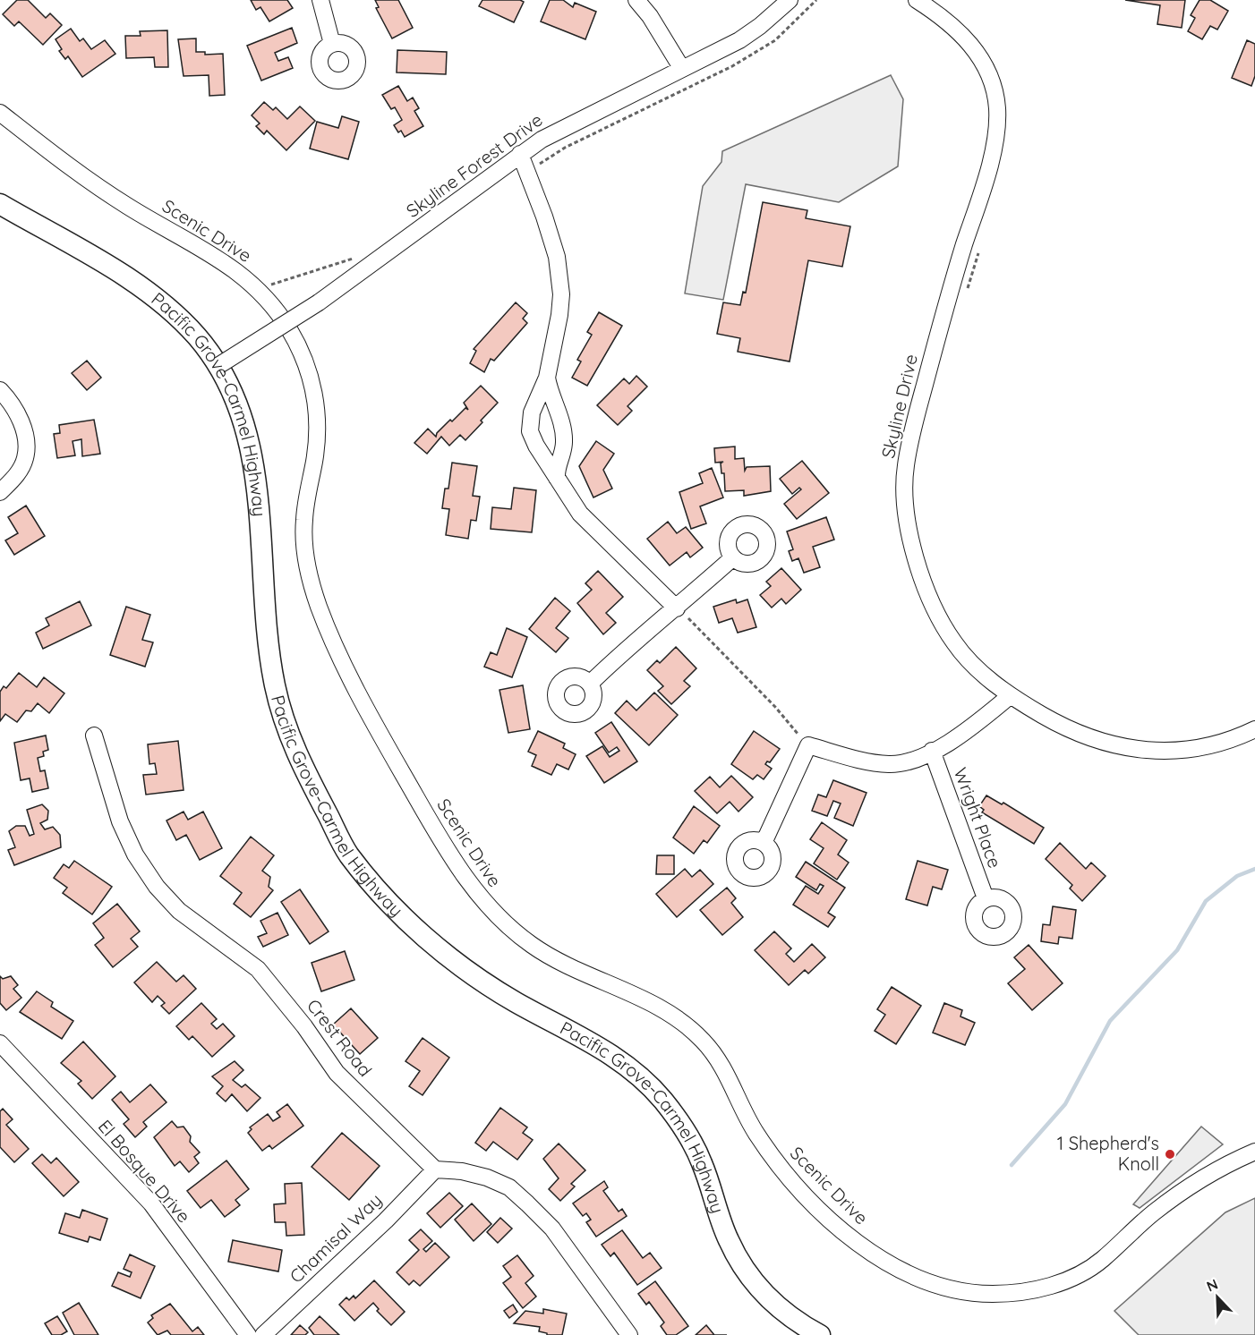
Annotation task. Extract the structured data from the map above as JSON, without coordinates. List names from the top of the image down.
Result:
{
  "streets": {
    "main road": ["Pacific Grove-Carmel Highway"],
    "street": [
      "Skyline Forest Drive",
      "Scenic Drive",
      "Skyline Drive",
      "Wright Place",
      "Crest Road",
      "El Bosque Drive",
      "Chamisal Way"
    ]
  },
  "crossings": [
    ["Skyline Forest Drive", "Pacific Grove-Carmel Highway"],
    ["Crest Road", "Chamisal Way"]
  ],
  "places": ["1 Shepherd's Knoll"],
  "north": "top left"
}
